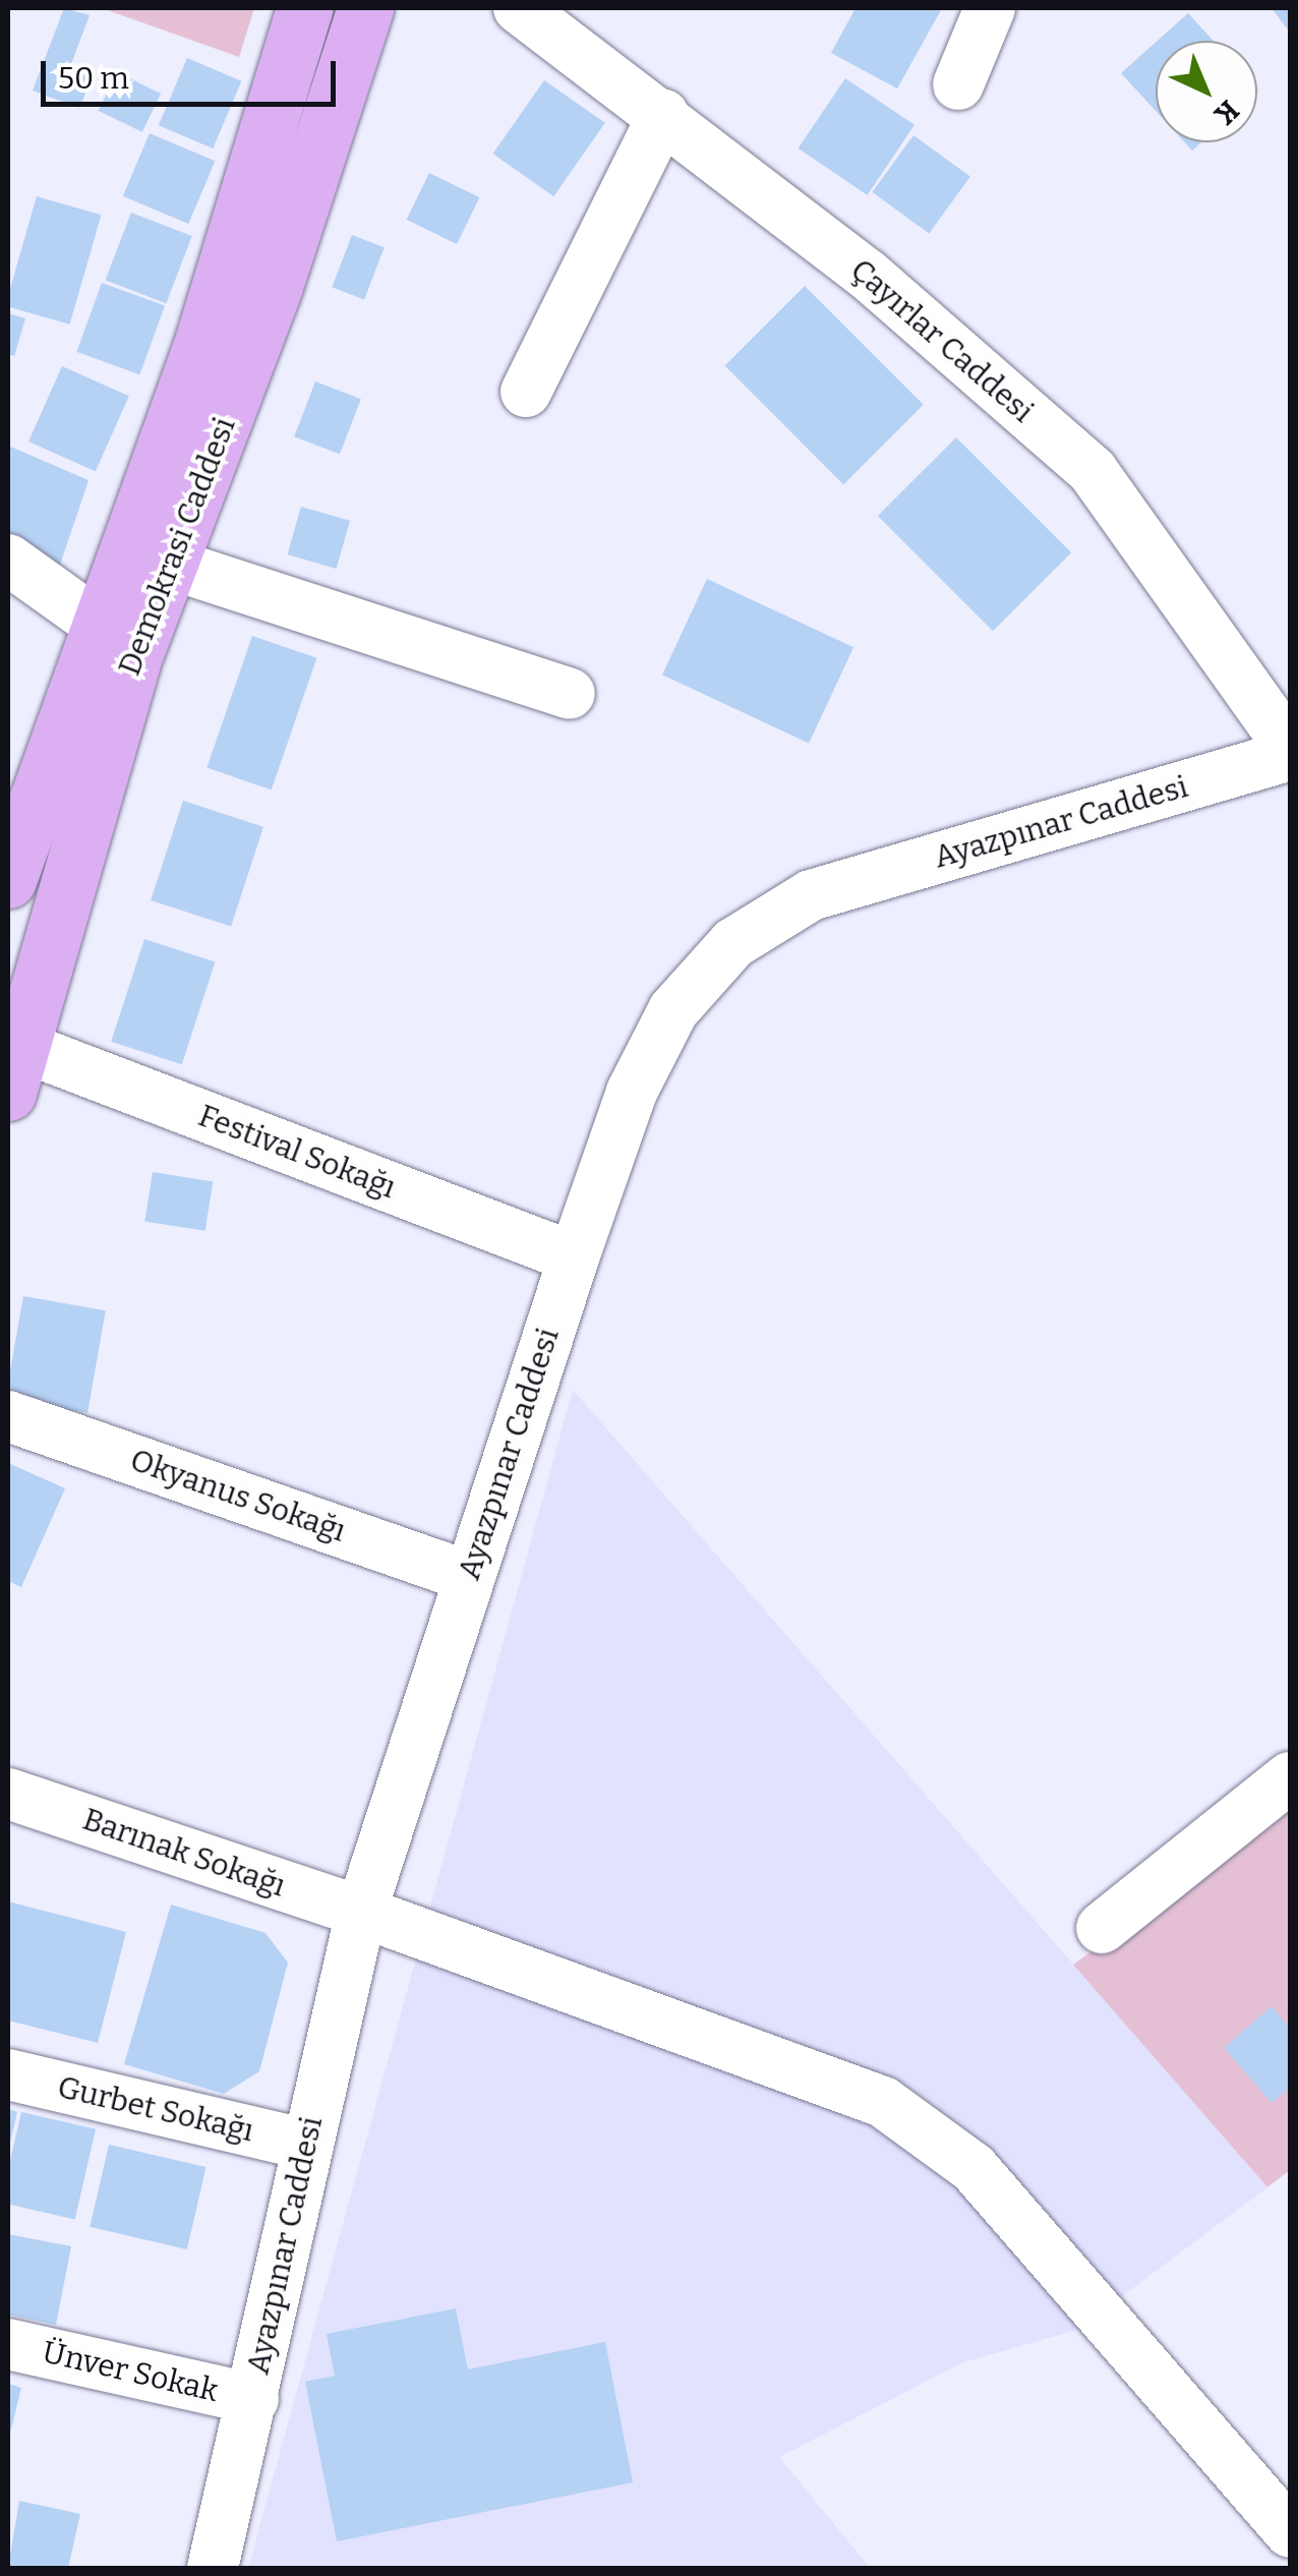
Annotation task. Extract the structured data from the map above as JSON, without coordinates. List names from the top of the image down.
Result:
{
  "streets": {
    "main road": ["Demokrasi Caddesi"],
    "street": [
      "Çayırlar Caddesi",
      "Ayazpınar Caddesi",
      "Festival Sokağı",
      "Okyanus Sokağı",
      "Barınak Sokağı",
      "Gurbet Sokağı",
      "Ünver Sokak"
    ]
  },
  "crossings": [
    ["Demokrasi Caddesi", "Festival Sokağı"],
    ["Ayazpınar Caddesi", "Festival Sokağı"],
    ["Ayazpınar Caddesi", "Okyanus Sokağı"],
    ["Ayazpınar Caddesi", "Barınak Sokağı"],
    ["Ayazpınar Caddesi", "Gurbet Sokağı"],
    ["Ayazpınar Caddesi", "Ünver Sokak"]
  ],
  "scale_bar": "50 m",
  "north": "bottom right"
}
